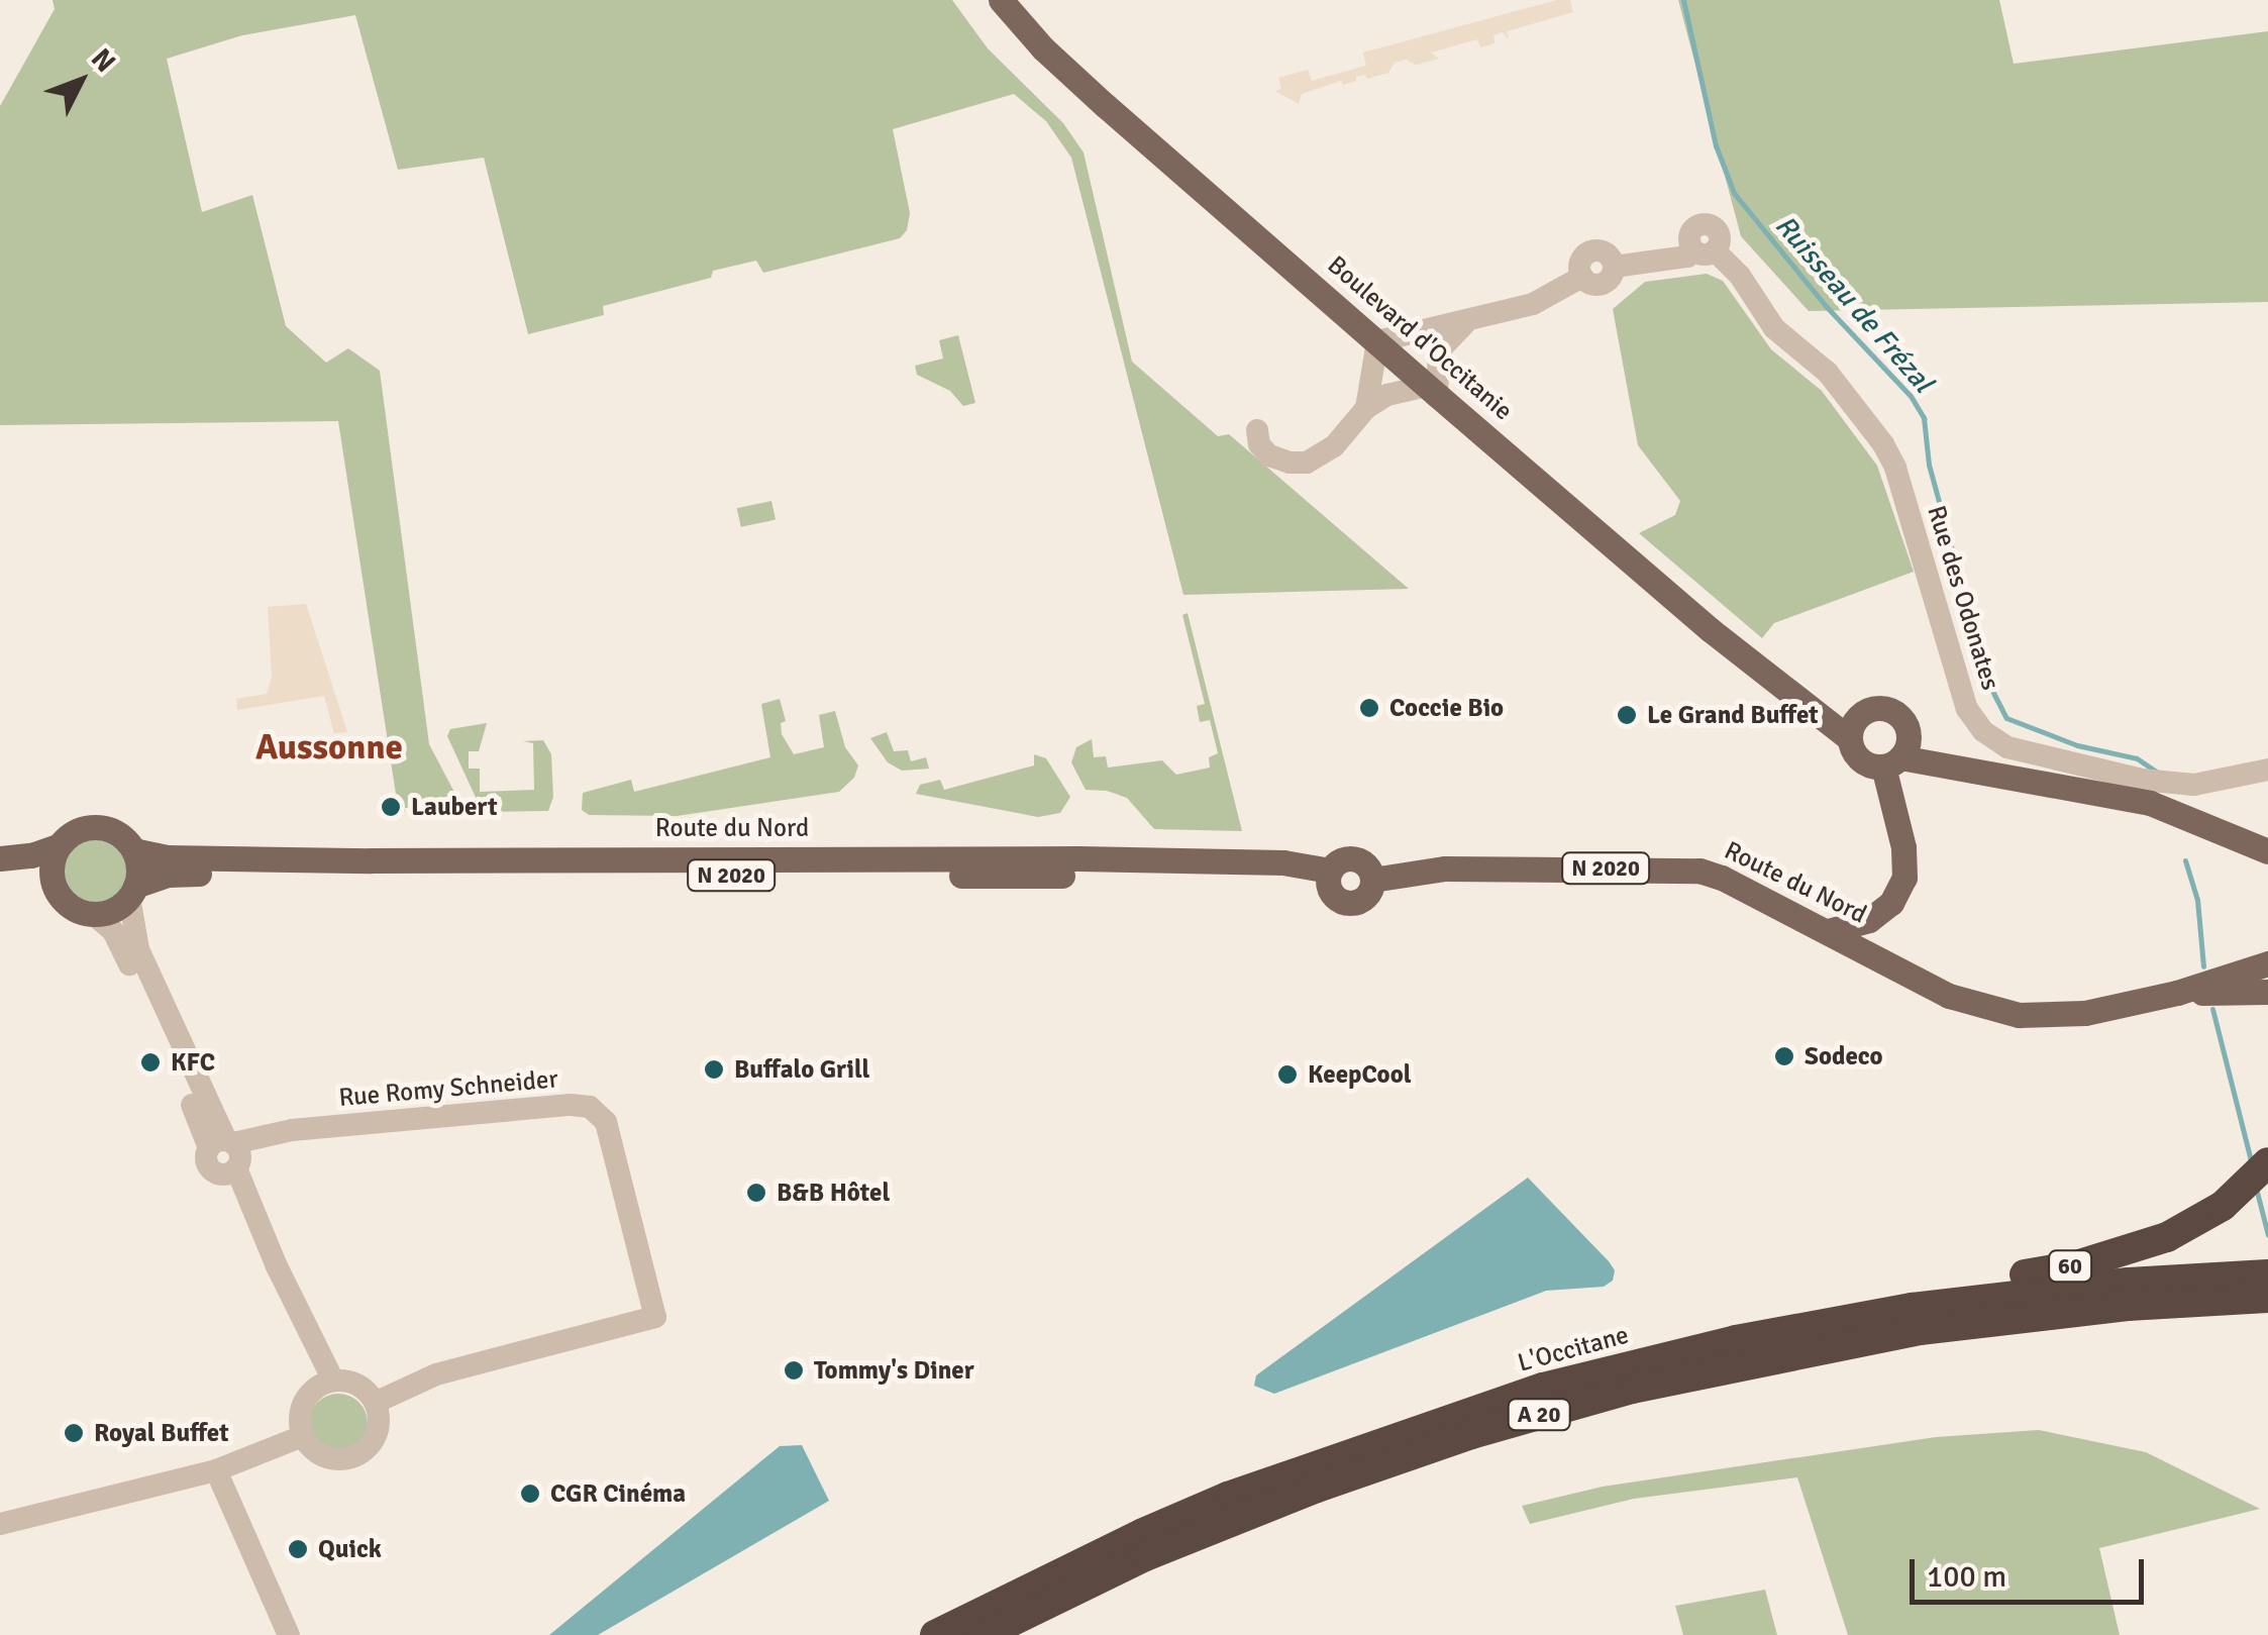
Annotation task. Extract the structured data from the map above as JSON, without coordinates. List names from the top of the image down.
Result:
{
  "streets": {
    "highway": ["60", "L'Occitane", "A 20"],
    "main road": ["Boulevard d'Occitanie", "Route du Nord", "N 2020"],
    "street": ["Rue des Odonates", "Rue Romy Schneider"]
  },
  "crossings": [
    ["60", "L'Occitane"]
  ],
  "districts": ["Aussonne"],
  "water": ["Ruisseau de Frézal"],
  "places": [
    "Coccie Bio",
    "Le Grand Buffet",
    "Laubert",
    "Sodeco",
    "KFC",
    "Buffalo Grill",
    "KeepCool",
    "B&B Hôtel",
    "Tommy's Diner",
    "Royal Buffet",
    "CGR Cinéma",
    "Quick"
  ],
  "scale_bar": "100 m",
  "north": "top right"
}
